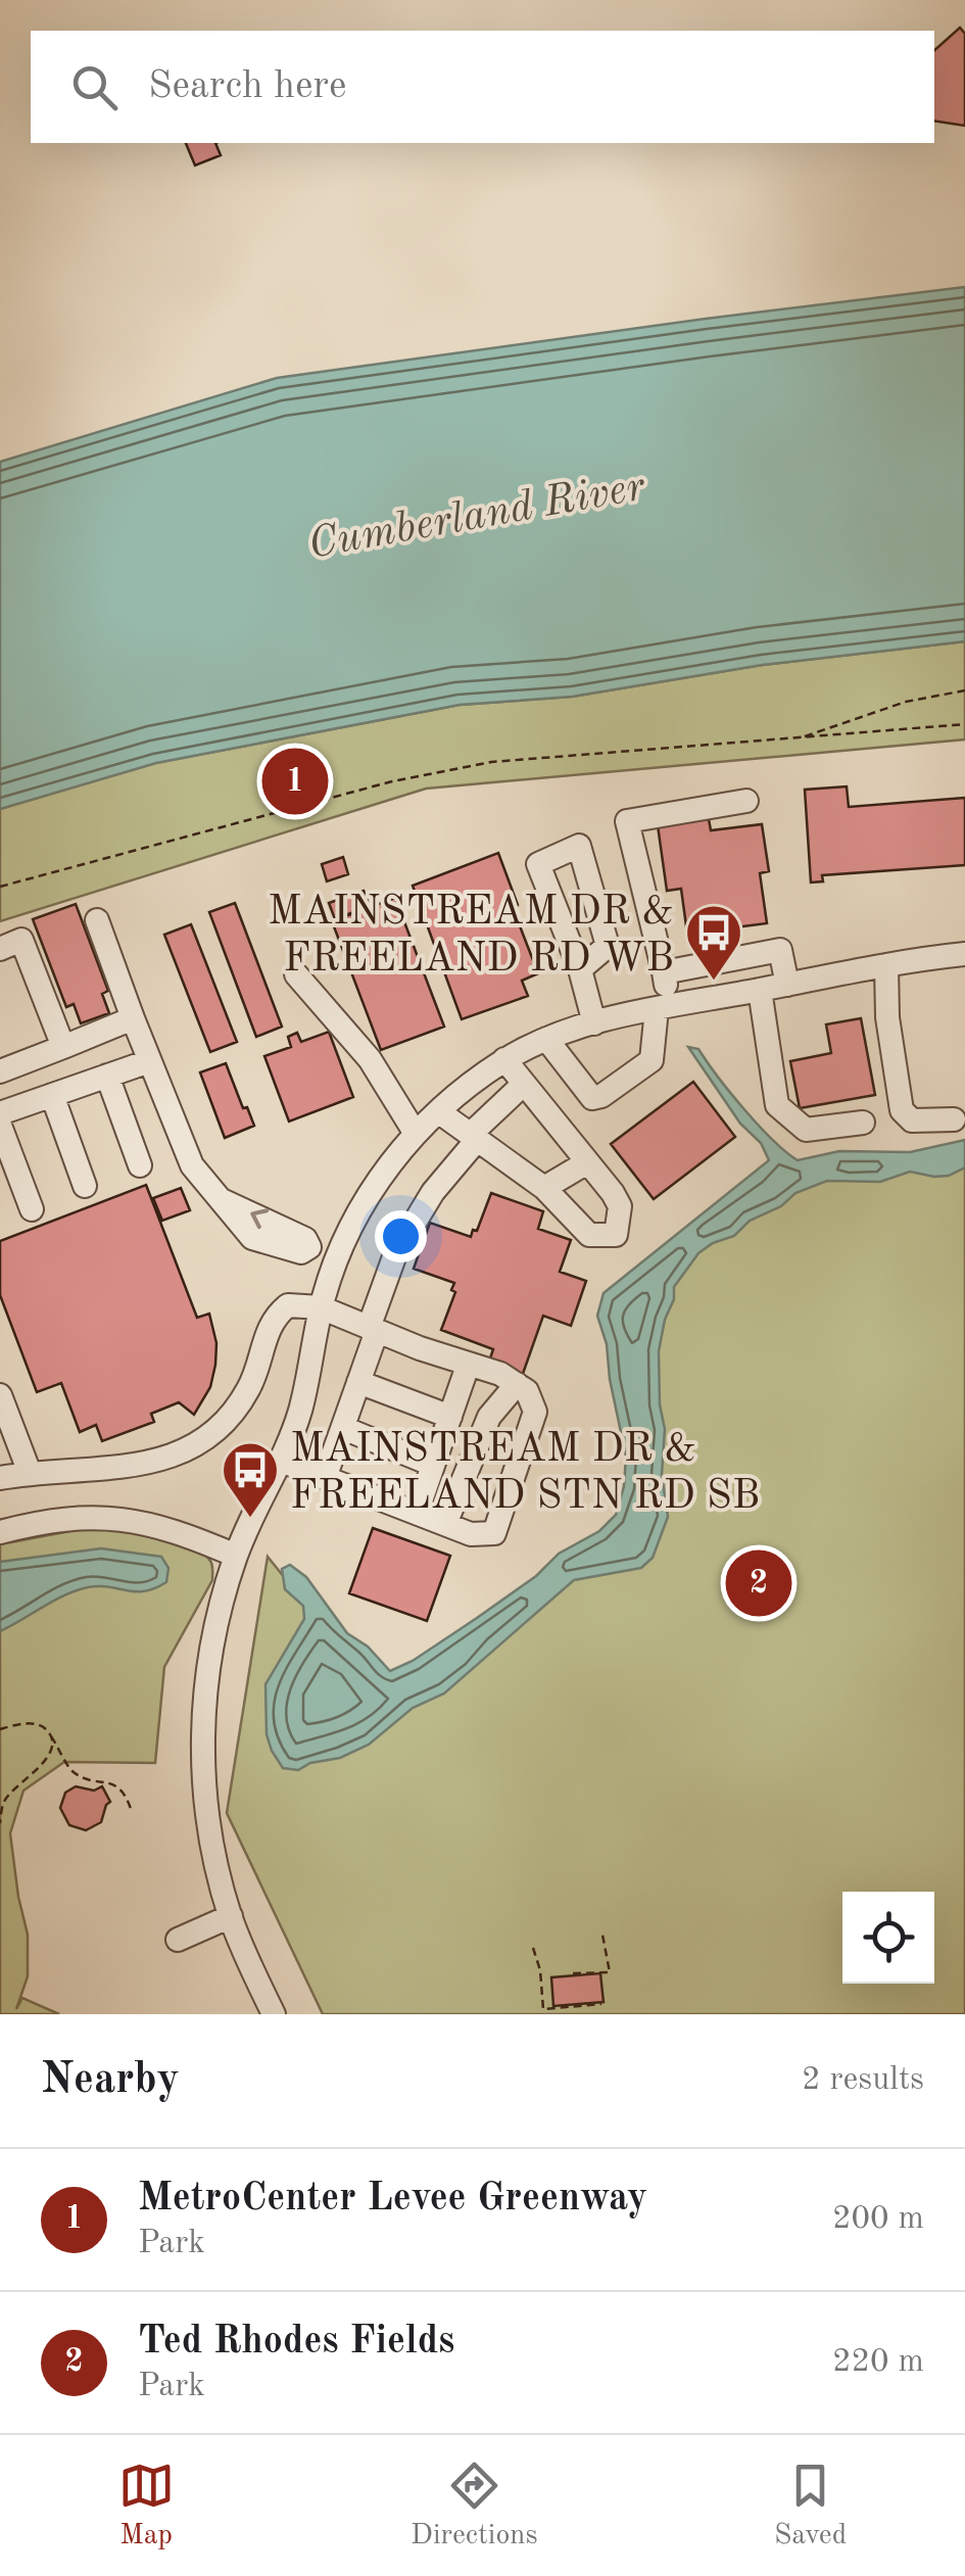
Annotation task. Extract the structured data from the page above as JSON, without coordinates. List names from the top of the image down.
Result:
{
  "water": ["Cumberland River"],
  "places": {
    "bus stop": ["MAINSTREAM DR & FREELAND RD WB", "MAINSTREAM DR & FREELAND STN RD SB"]
  },
  "page": {
    "search": "Search here",
    "pins": ["1", "2"],
    "heading": ["Nearby", "2 results"],
    "list": [
      {
        "mark": "1",
        "name": "MetroCenter Levee Greenway",
        "note": "Park",
        "value": "200 m"
      },
      {
        "mark": "2",
        "name": "Ted Rhodes Fields",
        "note": "Park",
        "value": "220 m"
      }
    ],
    "nav": ["Map", "Directions", "Saved"]
  }
}
